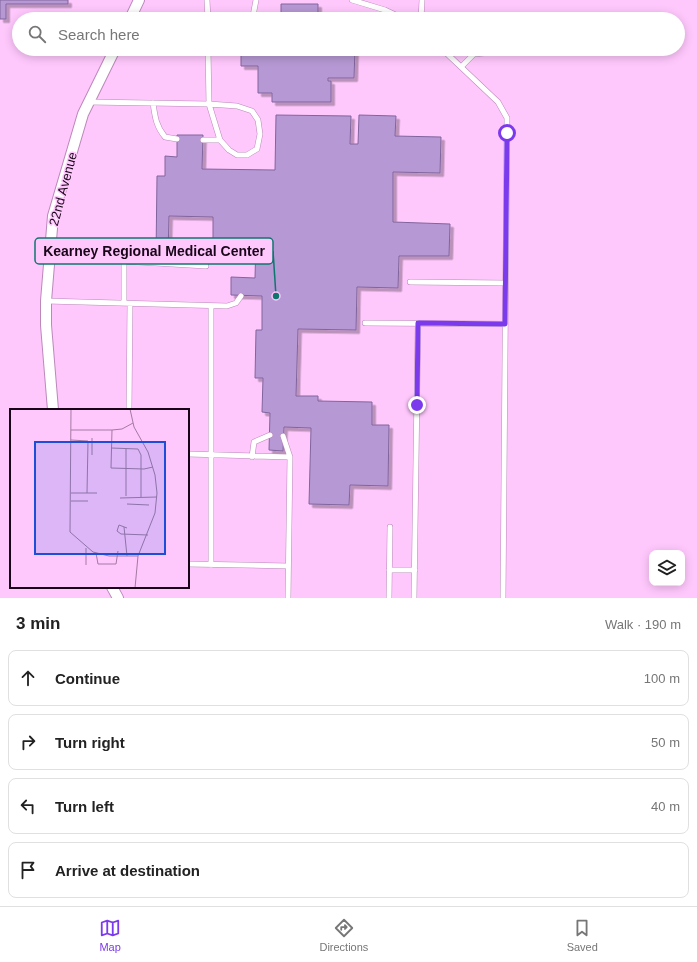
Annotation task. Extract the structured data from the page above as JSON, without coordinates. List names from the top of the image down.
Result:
{
  "streets": {
    "street": ["22nd Avenue"]
  },
  "places": ["Kearney Regional Medical Center"],
  "page": {
    "search": "Search here",
    "heading": ["3 min", "Walk · 190 m"],
    "list": [
      ["Continue", "100 m"],
      ["Turn right", "50 m"],
      ["Turn left", "40 m"],
      "Arrive at destination"
    ],
    "nav": ["Map", "Directions", "Saved"]
  }
}
